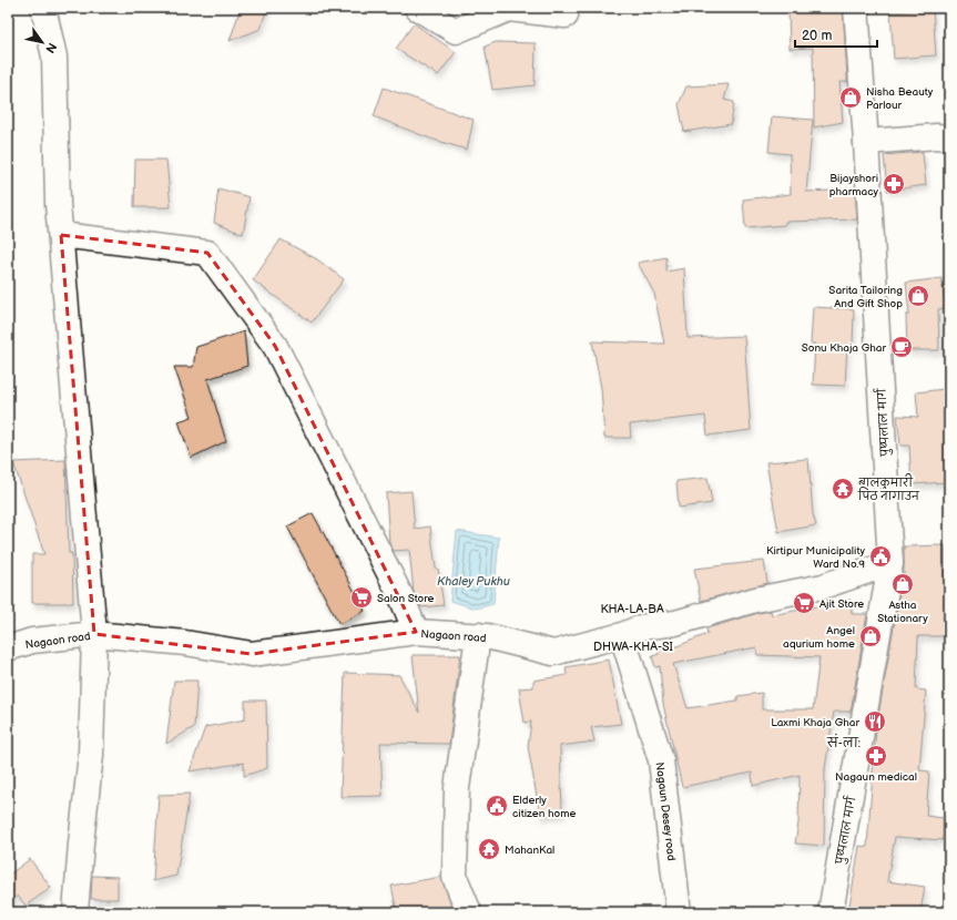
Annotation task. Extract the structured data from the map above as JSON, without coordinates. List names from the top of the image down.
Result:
{
  "streets": {
    "street": ["पुष्पलाल मार्ग", "Nagaon road", "Nagaun Desey road"]
  },
  "crossings": [
    ["पुष्पलाल मार्ग", "Nagaon road"],
    ["Nagaon road", "Nagaun Desey road"]
  ],
  "districts": ["KHA-LA-BA", "DHWA-KHA-SI", "सं-ला:"],
  "water": ["Khaley Pukhu"],
  "places": {
    "shop": [
      "Nisha Beauty Parlour",
      "Sarita Tailoring And Gift Shop",
      "Astha Stationary",
      "Angel aqurium home"
    ],
    "pharmacy": ["Bijayshori pharmacy", "Nagaun medical"],
    "cafe": ["Sonu Khaja Ghar"],
    "temple": ["बालकुमारी पिठ नागाउन", "MahanKal"],
    "public building": ["Kirtipur Municipality Ward No.9", "Elderly citizen home"],
    "supermarket": ["Salon Store", "Ajit Store"],
    "restaurant": ["Laxmi Khaja Ghar"]
  },
  "scale_bar": "20 m",
  "north": "bottom right"
}
